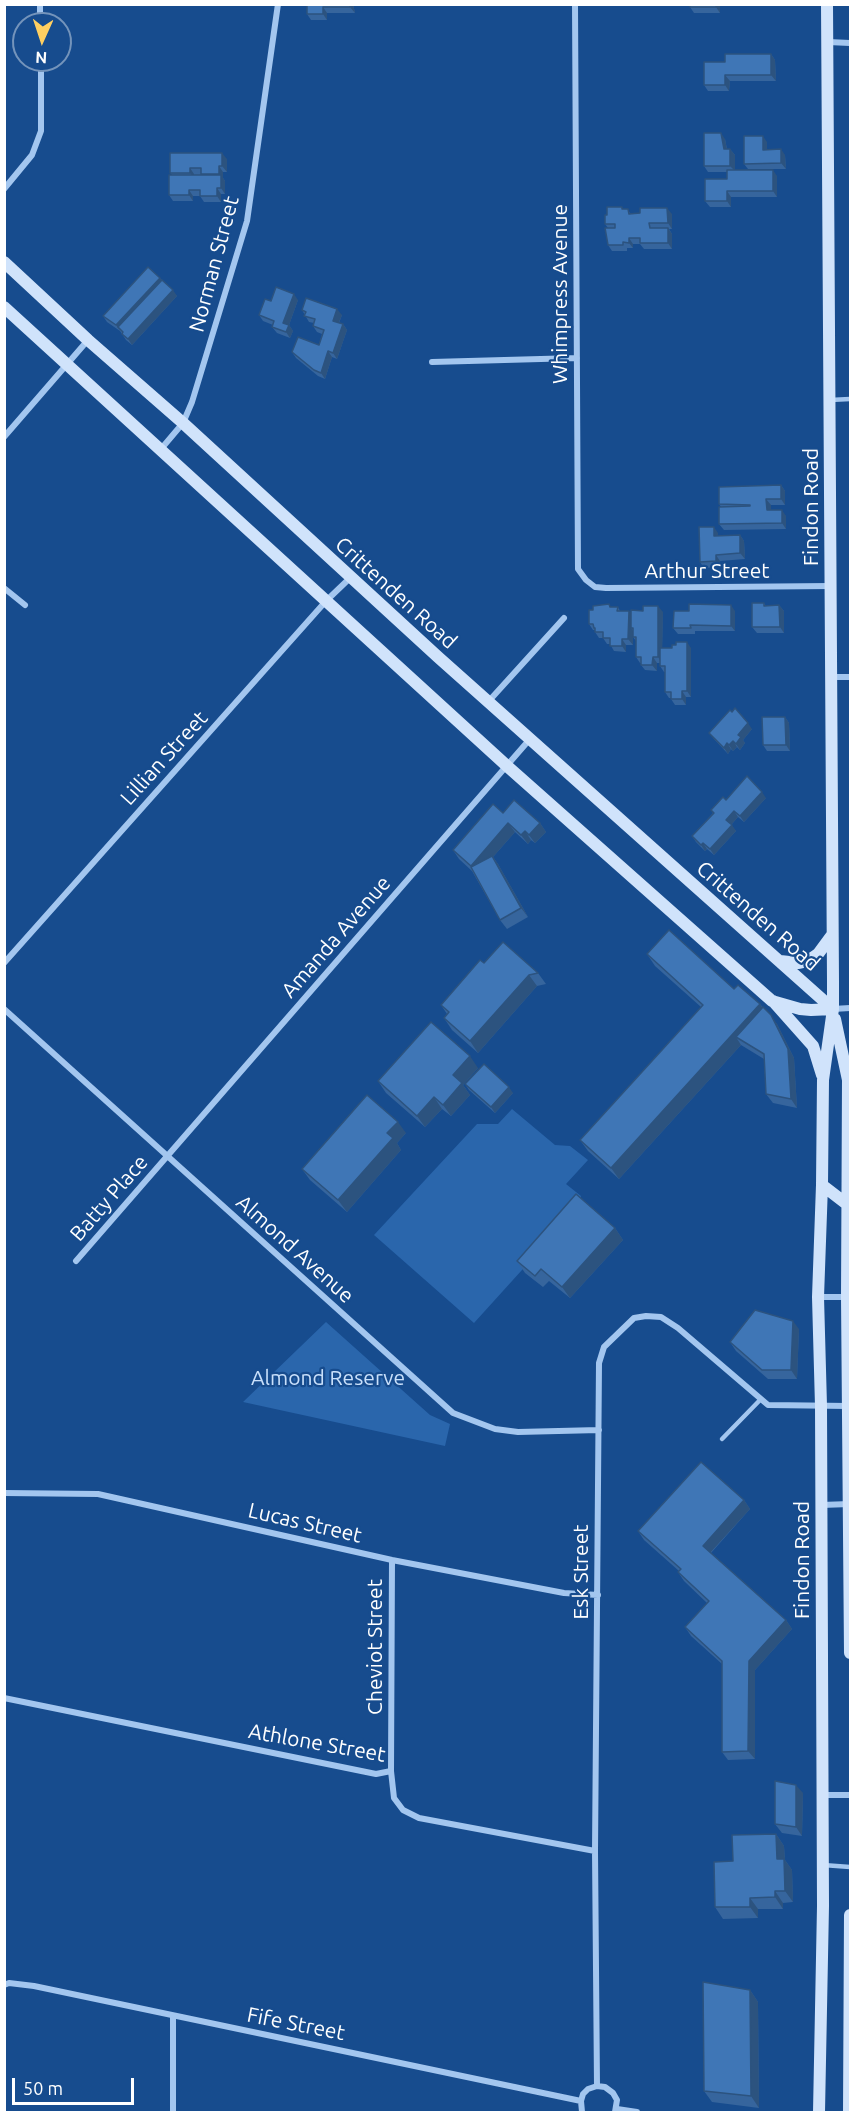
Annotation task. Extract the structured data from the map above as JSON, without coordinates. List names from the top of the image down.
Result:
{
  "streets": {
    "main road": ["Findon Road", "Crittenden Road"],
    "street": [
      "Norman Street",
      "Whimpress Avenue",
      "Arthur Street",
      "Lillian Street",
      "Amanda Avenue",
      "Batty Place",
      "Almond Avenue",
      "Lucas Street",
      "Esk Street",
      "Cheviot Street",
      "Athlone Street",
      "Fife Street"
    ]
  },
  "crossings": [
    ["Norman Street", "Crittenden Road"],
    ["Whimpress Avenue", "Arthur Street"],
    ["Findon Road", "Arthur Street"],
    ["Findon Road", "Crittenden Road"],
    ["Findon Road", "Esk Street"],
    ["Crittenden Road", "Lillian Street"],
    ["Crittenden Road", "Amanda Avenue"],
    ["Amanda Avenue", "Batty Place"],
    ["Amanda Avenue", "Almond Avenue"],
    ["Batty Place", "Almond Avenue"],
    ["Almond Avenue", "Esk Street"],
    ["Lucas Street", "Esk Street"],
    ["Lucas Street", "Cheviot Street"],
    ["Esk Street", "Athlone Street"],
    ["Cheviot Street", "Athlone Street"]
  ],
  "parks": ["Almond Reserve"],
  "scale_bar": "50 m",
  "north": "bottom"
}
